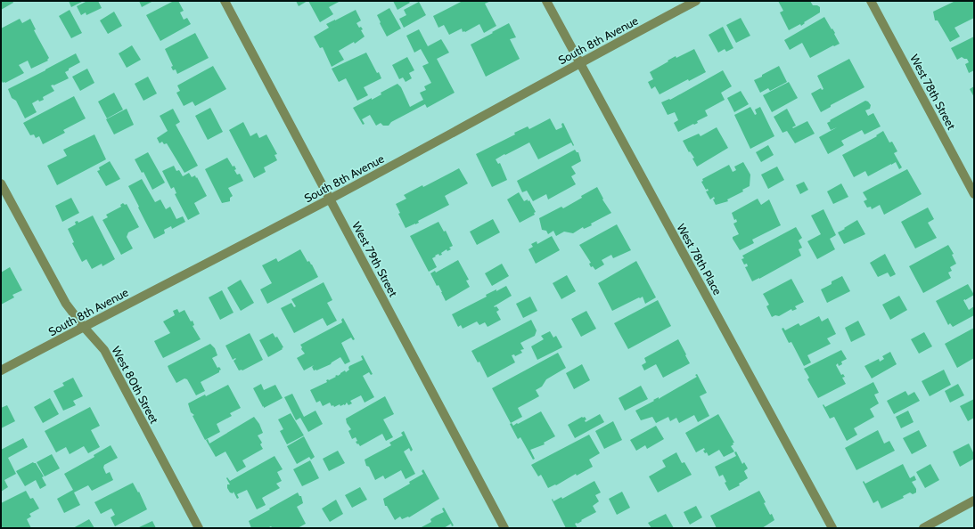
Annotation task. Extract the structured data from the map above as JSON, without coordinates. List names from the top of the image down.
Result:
{
  "streets": {
    "street": [
      "South 8th Avenue",
      "West 78th Street",
      "West 79th Street",
      "West 78th Place",
      "West 80th Street"
    ]
  },
  "crossings": [
    ["South 8th Avenue", "West 79th Street"],
    ["South 8th Avenue", "West 78th Place"],
    ["South 8th Avenue", "West 80th Street"]
  ]
}
